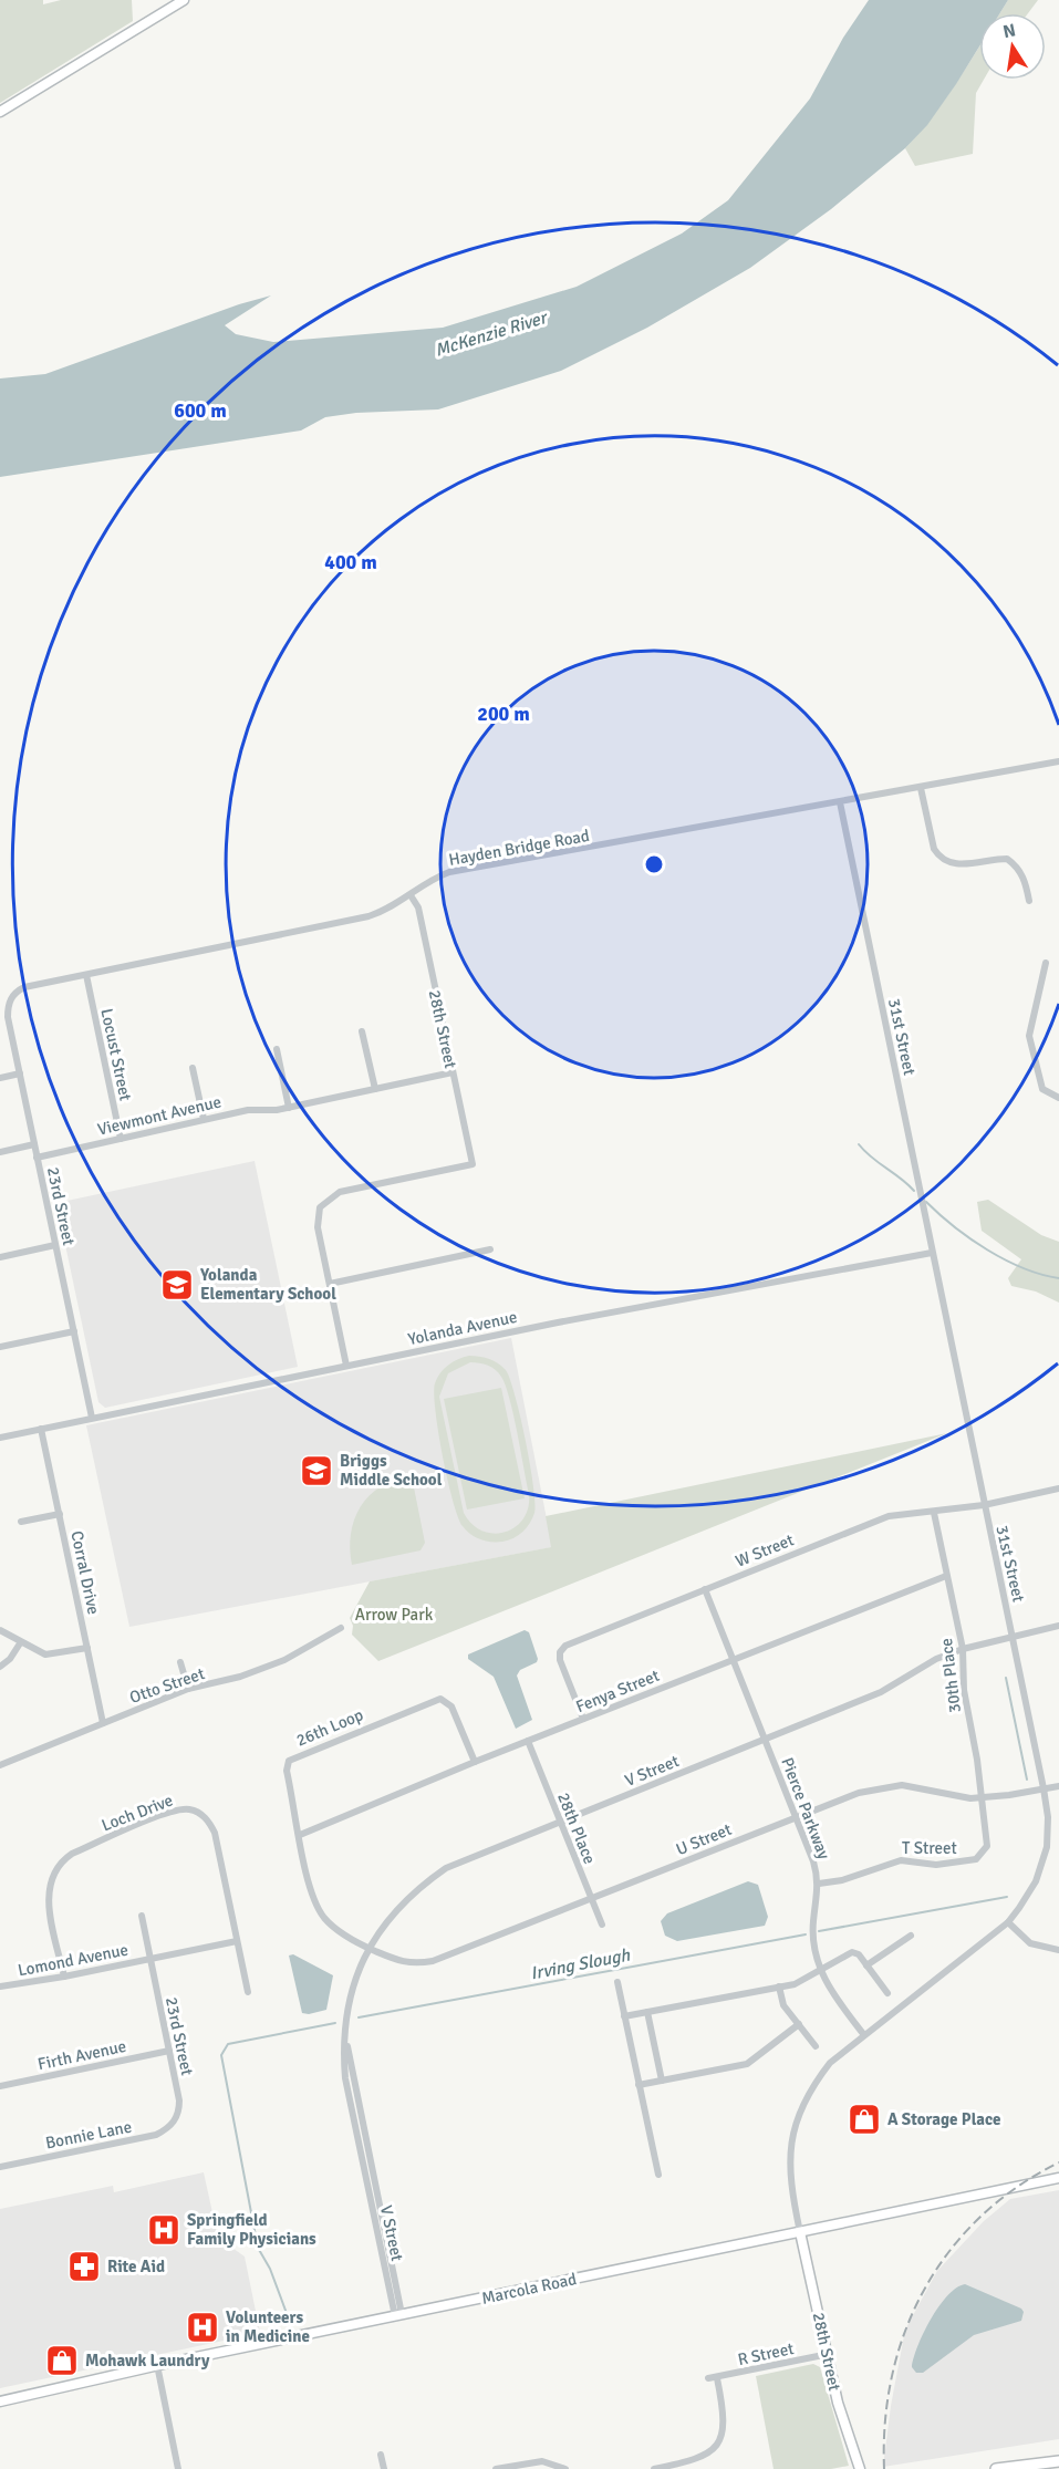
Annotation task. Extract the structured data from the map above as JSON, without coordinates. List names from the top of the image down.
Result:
{
  "streets": {
    "main road": ["28th Street", "Marcola Road"],
    "street": [
      "Hayden Bridge Road",
      "31st Street",
      "Locust Street",
      "Viewmont Avenue",
      "23rd Street",
      "Yolanda Avenue",
      "W Street",
      "Corral Drive",
      "30th Place",
      "Otto Street",
      "Fenya Street",
      "26th Loop",
      "V Street",
      "Pierce Parkway",
      "Loch Drive",
      "28th Place",
      "U Street",
      "T Street",
      "Lomond Avenue",
      "Firth Avenue",
      "Bonnie Lane",
      "R Street"
    ]
  },
  "crossings": [
    ["Hayden Bridge Road", "28th Street"],
    ["Hayden Bridge Road", "31st Street"],
    ["Hayden Bridge Road", "Locust Street"],
    ["Hayden Bridge Road", "23rd Street"],
    ["28th Street", "31st Street"],
    ["28th Street", "Viewmont Avenue"],
    ["28th Street", "Marcola Road"],
    ["28th Street", "R Street"],
    ["31st Street", "Yolanda Avenue"],
    ["31st Street", "W Street"],
    ["31st Street", "V Street"],
    ["31st Street", "Pierce Parkway"],
    ["31st Street", "U Street"],
    ["31st Street", "Marcola Road"],
    ["Locust Street", "Viewmont Avenue"],
    ["Viewmont Avenue", "23rd Street"],
    ["23rd Street", "Yolanda Avenue"],
    ["23rd Street", "Lomond Avenue"],
    ["23rd Street", "Firth Avenue"],
    ["23rd Street", "Bonnie Lane"],
    ["Yolanda Avenue", "Corral Drive"],
    ["W Street", "30th Place"],
    ["W Street", "Fenya Street"],
    ["W Street", "Pierce Parkway"],
    ["Corral Drive", "Otto Street"],
    ["30th Place", "Fenya Street"],
    ["30th Place", "V Street"],
    ["30th Place", "U Street"],
    ["30th Place", "T Street"],
    ["Fenya Street", "26th Loop"],
    ["Fenya Street", "Pierce Parkway"],
    ["Fenya Street", "28th Place"],
    ["26th Loop", "V Street"],
    ["26th Loop", "U Street"],
    ["V Street", "Pierce Parkway"],
    ["V Street", "28th Place"],
    ["V Street", "U Street"],
    ["V Street", "Marcola Road"],
    ["Pierce Parkway", "U Street"],
    ["Pierce Parkway", "T Street"],
    ["Loch Drive", "Lomond Avenue"],
    ["28th Place", "U Street"],
    ["U Street", "T Street"]
  ],
  "water": ["McKenzie River", "Irving Slough"],
  "parks": ["Arrow Park"],
  "places": {
    "school or university": ["Yolanda Elementary School", "Briggs Middle School"],
    "shop": ["A Storage Place", "Mohawk Laundry"],
    "hospital": ["Springfield Family Physicians", "Volunteers in Medicine"],
    "pharmacy": ["Rite Aid"]
  },
  "north": "top",
  "rings": ["600 m", "400 m", "200 m"]
}
